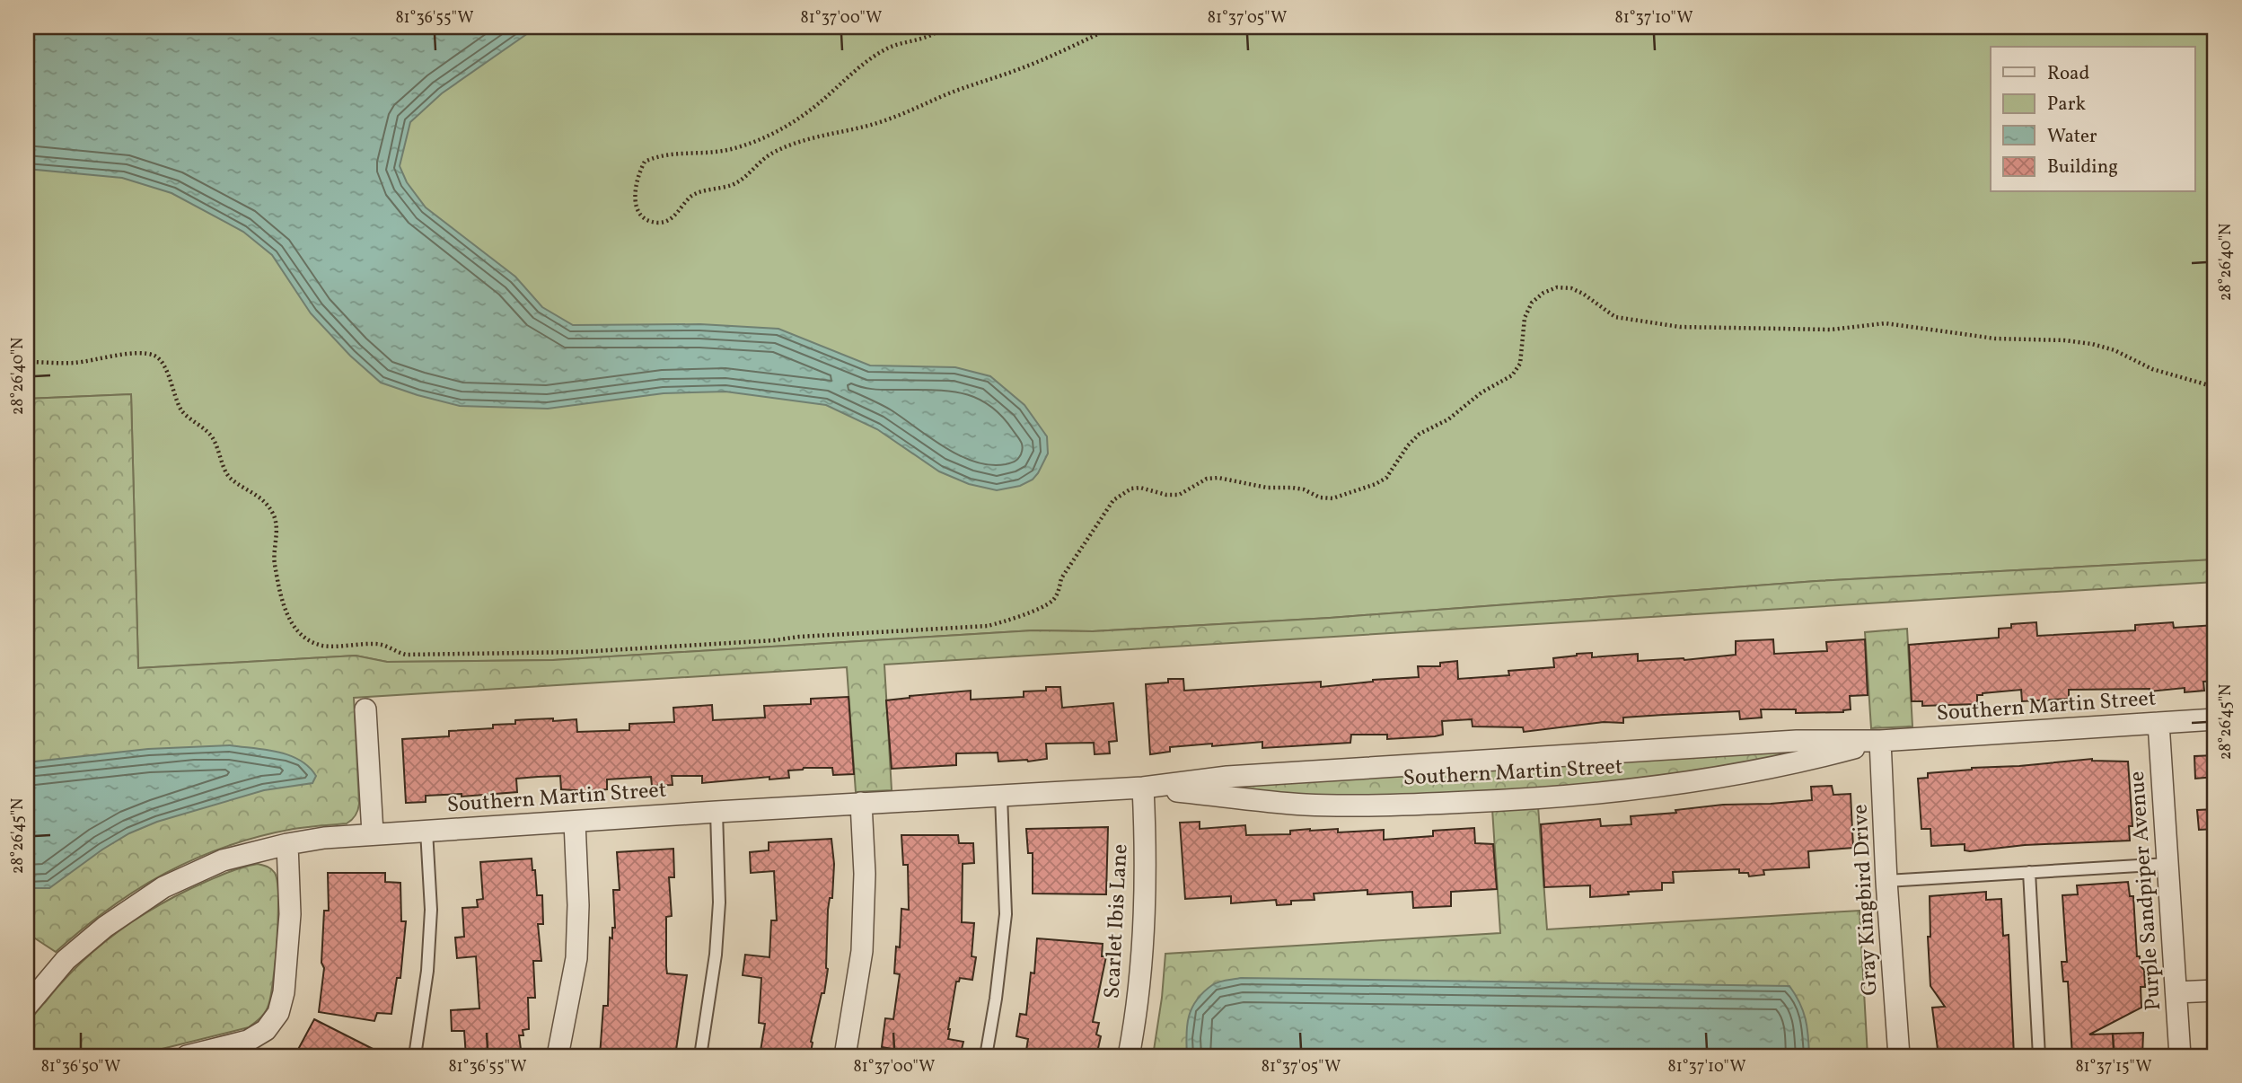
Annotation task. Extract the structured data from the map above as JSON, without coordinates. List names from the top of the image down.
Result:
{
  "streets": {
    "street": [
      "Southern Martin Street",
      "Purple Sandpiper Avenue",
      "Gray Kingbird Drive",
      "Scarlet Ibis Lane"
    ]
  },
  "crossings": [
    ["Southern Martin Street", "Purple Sandpiper Avenue"],
    ["Southern Martin Street", "Gray Kingbird Drive"],
    ["Southern Martin Street", "Scarlet Ibis Lane"]
  ],
  "legend": [
    "Road",
    "Park",
    "Water",
    "Building"
  ],
  "coordinates": [
    "81°36'55\"W",
    "81°37'00\"W",
    "81°37'05\"W",
    "81°37'10\"W",
    "28°26'40\"N",
    "28°26'45\"N",
    "81°36'50\"W",
    "81°37'15\"W"
  ]
}
